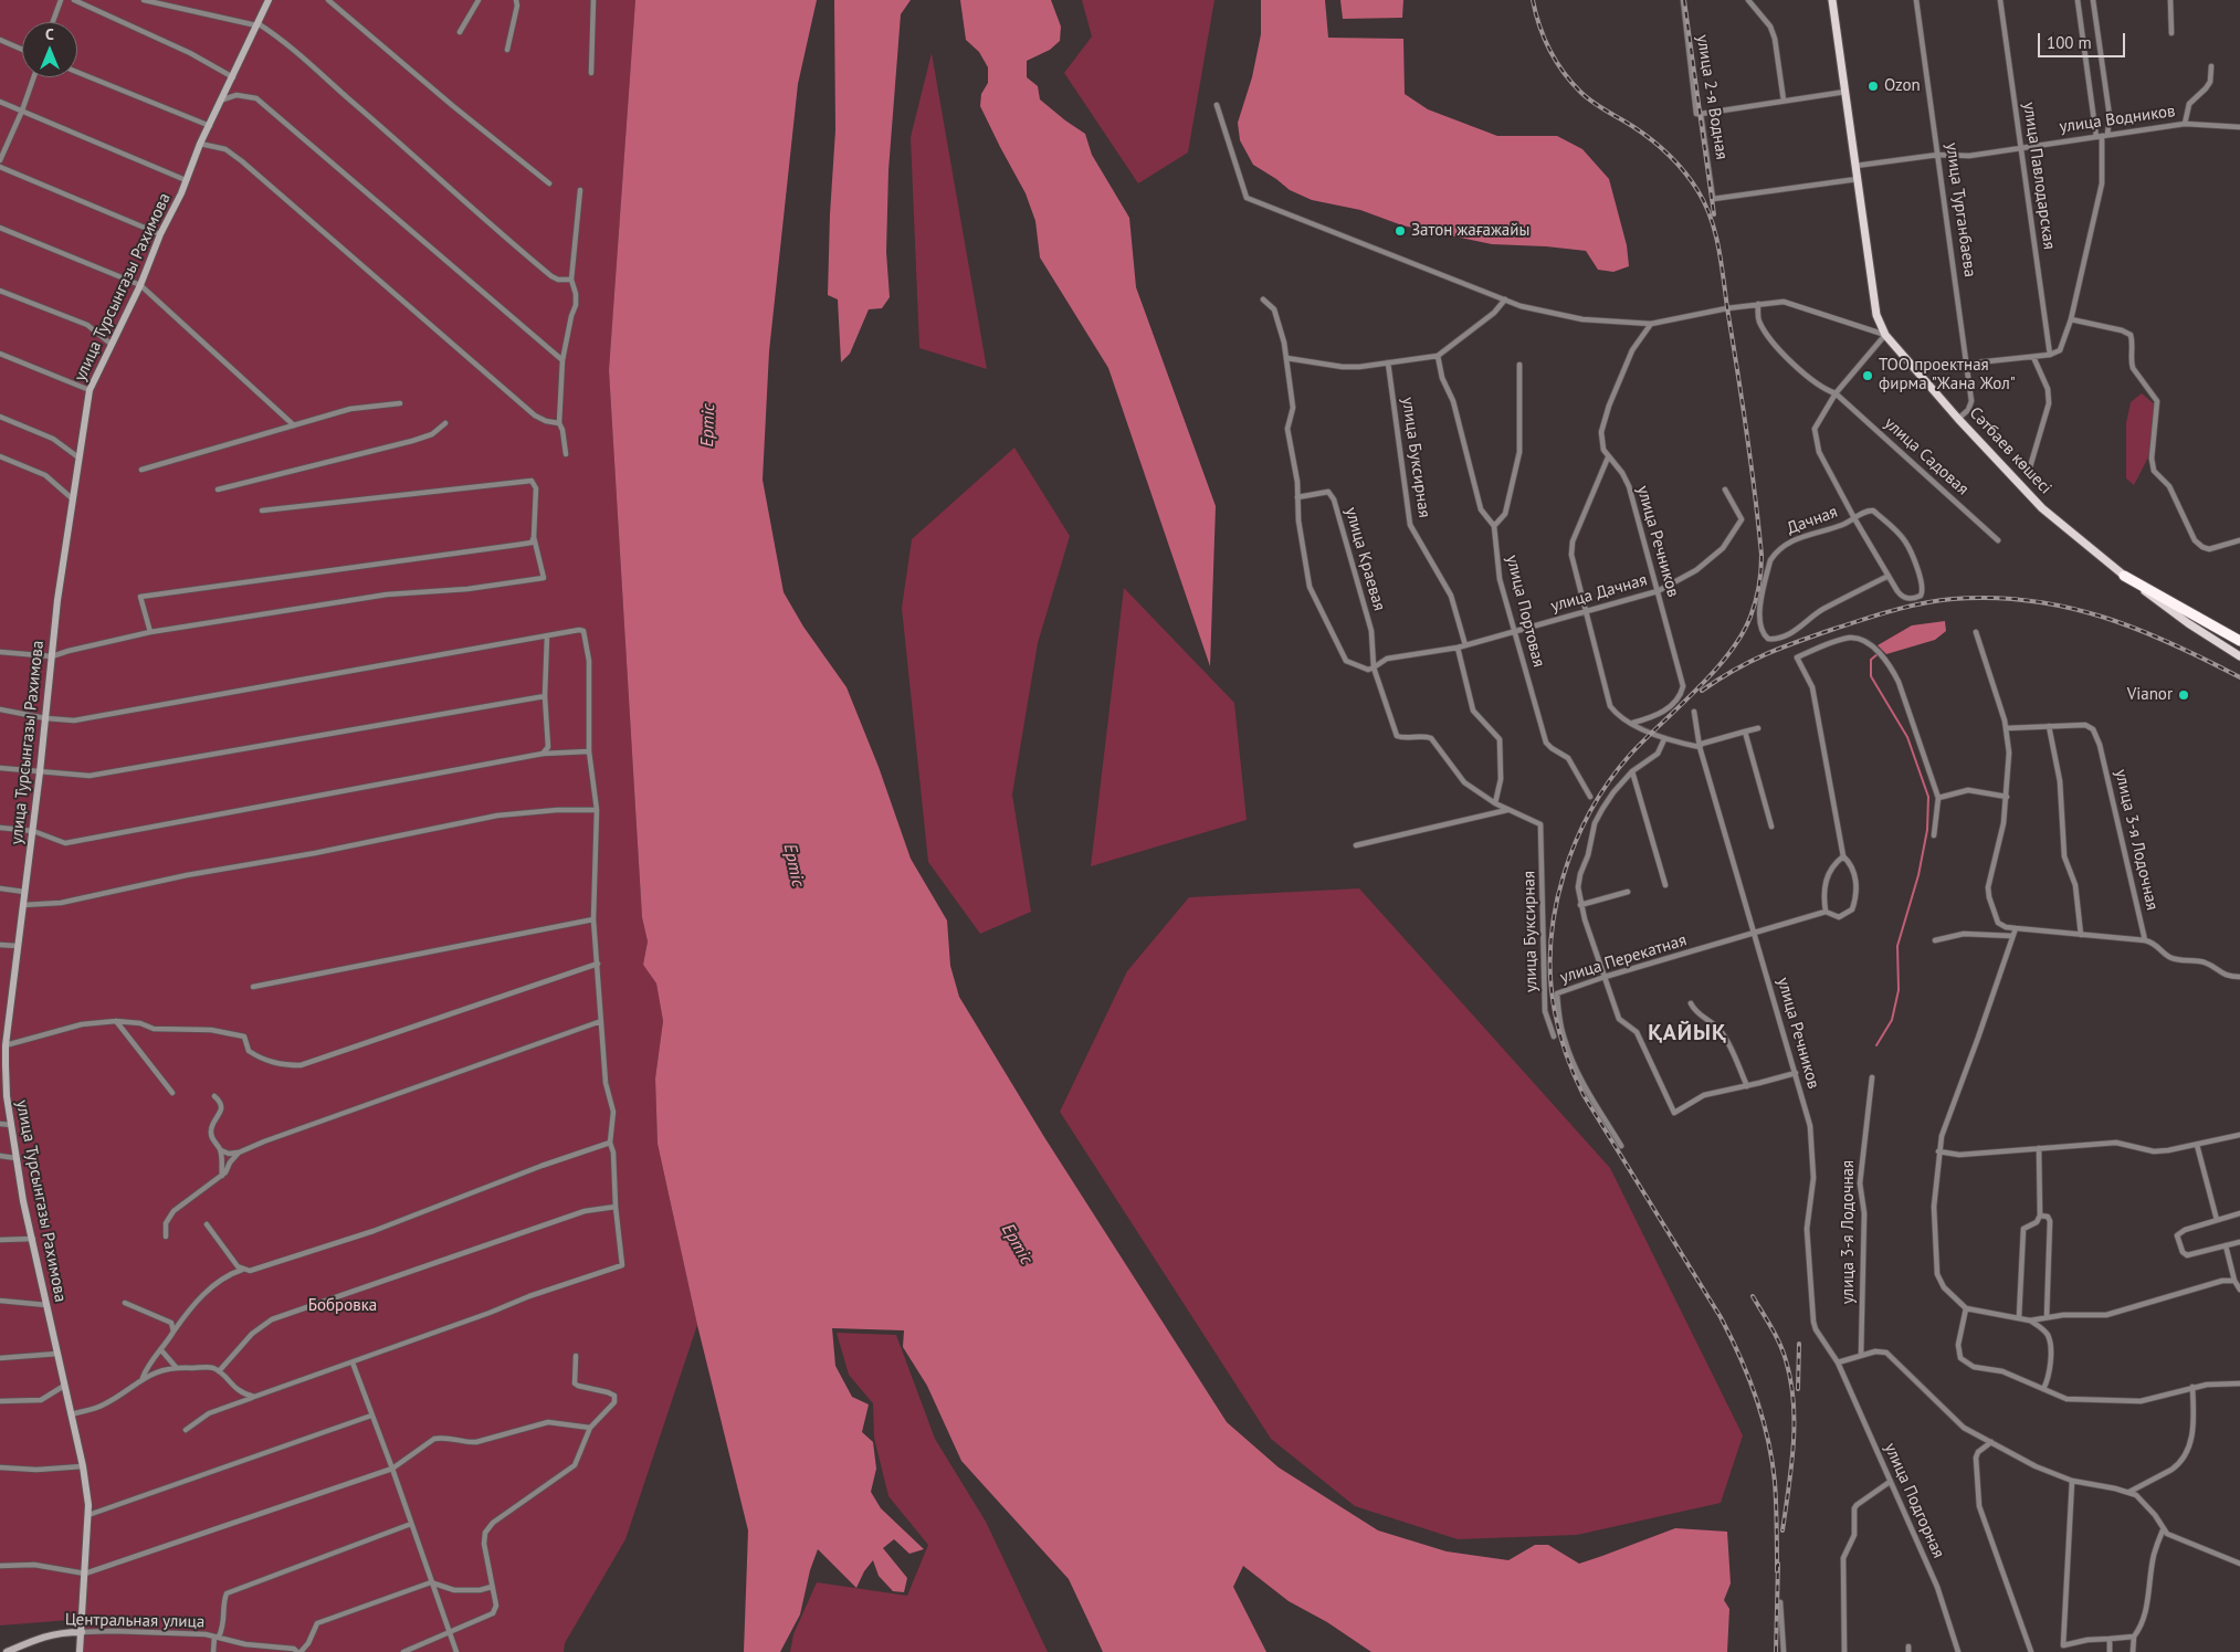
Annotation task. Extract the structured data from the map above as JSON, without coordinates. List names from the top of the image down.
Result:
{
  "streets": {
    "main road": ["Сәтбаев көшесі"],
    "street": [
      "улица 2-я Водная",
      "улица Водников",
      "улица Павлодарская",
      "улица Турганбаева",
      "улица Турсынгазы Рахимова",
      "улица Садовая",
      "улица Буксирная",
      "Дачная",
      "улица Речников",
      "улица Краевая",
      "улица Дачная",
      "улица Портовая",
      "улица 3-я Лодочная",
      "улица Перекатная",
      "улица Подгорная",
      "Центральная улица"
    ]
  },
  "crossings": [
    ["улица 2-я Водная", "Сәтбаев көшесі"],
    ["улица Водников", "улица Павлодарская"],
    ["улица Водников", "улица Турганбаева"],
    ["улица Водников", "Сәтбаев көшесі"],
    ["улица Турганбаева", "Сәтбаев көшесі"],
    ["улица Турсынгазы Рахимова", "Центральная улица"],
    ["улица Буксирная", "улица Краевая"],
    ["улица Буксирная", "улица Дачная"],
    ["улица Речников", "улица Дачная"],
    ["улица Речников", "улица Перекатная"],
    ["улица Речников", "улица Подгорная"],
    ["улица Краевая", "улица Дачная"],
    ["улица Дачная", "улица Портовая"]
  ],
  "districts": ["ҚАЙЫҚ"],
  "water": ["Ертіс"],
  "parks": ["Бобровка"],
  "places": [
    "Ozon",
    "Затон жағажайы",
    "ТОО проектная фирма \"Жана Жол\"",
    "Vianor"
  ],
  "scale_bar": "100 m",
  "north": "top"
}
